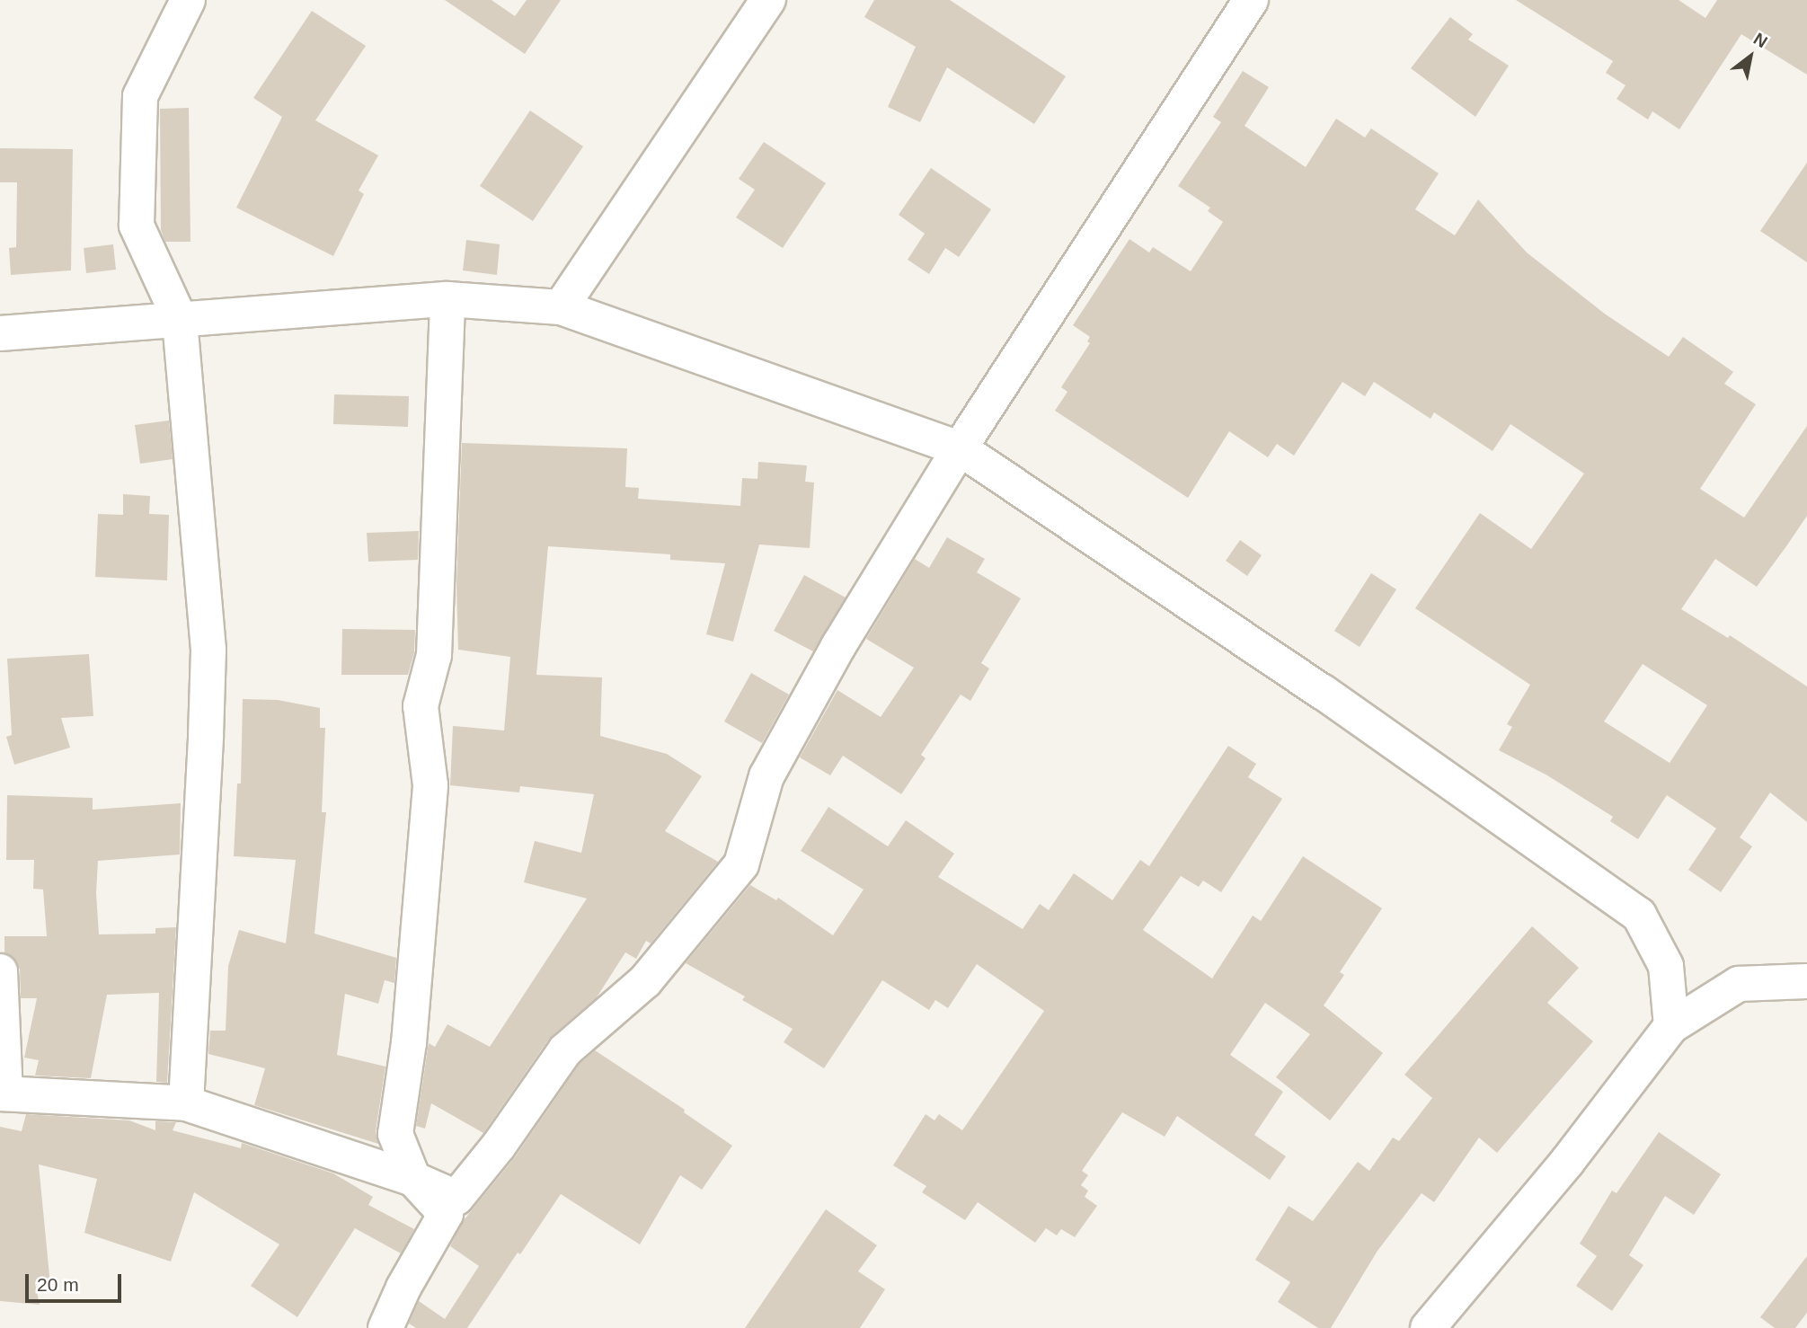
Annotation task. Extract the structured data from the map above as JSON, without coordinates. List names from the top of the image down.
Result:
{
  "scale_bar": "20 m",
  "north": "top right"
}
